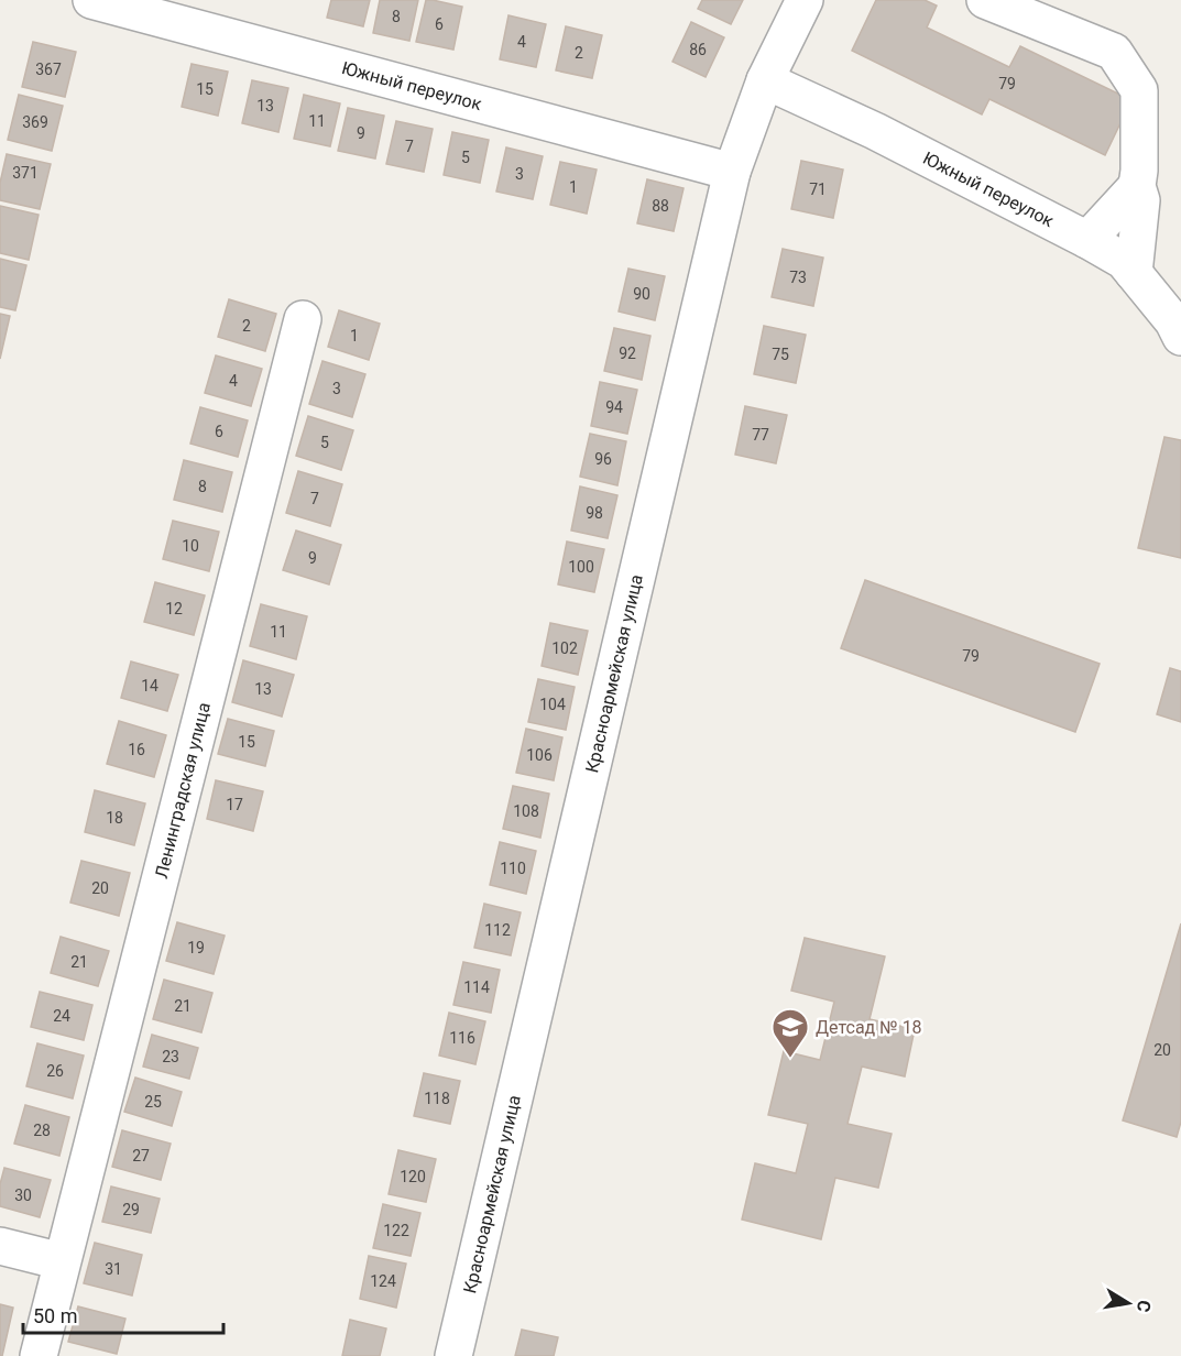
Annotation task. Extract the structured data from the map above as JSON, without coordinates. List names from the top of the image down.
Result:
{
  "streets": {
    "street": ["Южный переулок", "Красноармейская улица", "Ленинградская улица"]
  },
  "crossings": [
    ["Южный переулок", "Красноармейская улица"]
  ],
  "places": {
    "school or university": ["Детсад № 18"]
  },
  "house_numbers": [
    "8",
    "6",
    "4",
    "86",
    "2",
    "367",
    "79",
    "15",
    "13",
    "11",
    "369",
    "9",
    "7",
    "5",
    "371",
    "3",
    "1",
    "71",
    "88",
    "73",
    "90",
    "2",
    "1",
    "92",
    "75",
    "4",
    "3",
    "94",
    "6",
    "77",
    "5",
    "96",
    "8",
    "7",
    "98",
    "10",
    "9",
    "100",
    "12",
    "11",
    "102",
    "79",
    "14",
    "13",
    "104",
    "15",
    "16",
    "106",
    "17",
    "108",
    "18",
    "110",
    "20",
    "112",
    "19",
    "21",
    "114",
    "21",
    "24",
    "116",
    "20",
    "23",
    "26",
    "118",
    "25",
    "28",
    "27",
    "120",
    "30",
    "29",
    "122",
    "31",
    "124"
  ],
  "scale_bar": "50 m",
  "north": "right"
}
